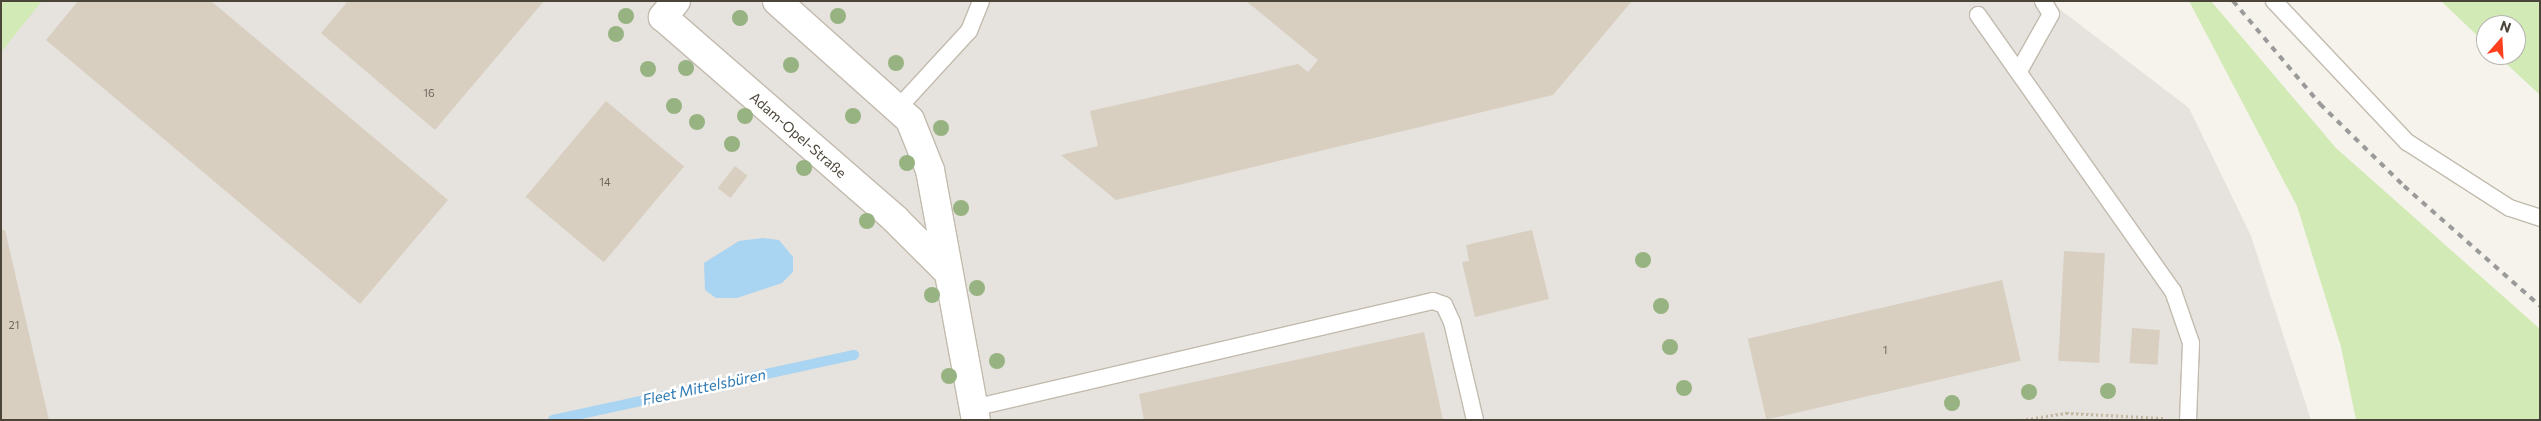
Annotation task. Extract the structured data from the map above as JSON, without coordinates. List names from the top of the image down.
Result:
{
  "streets": {
    "street": ["Adam-Opel-Straße"]
  },
  "water": ["Fleet Mittelsbüren"],
  "house_numbers": [
    "16",
    "14",
    "21",
    "1"
  ],
  "north": "top"
}
